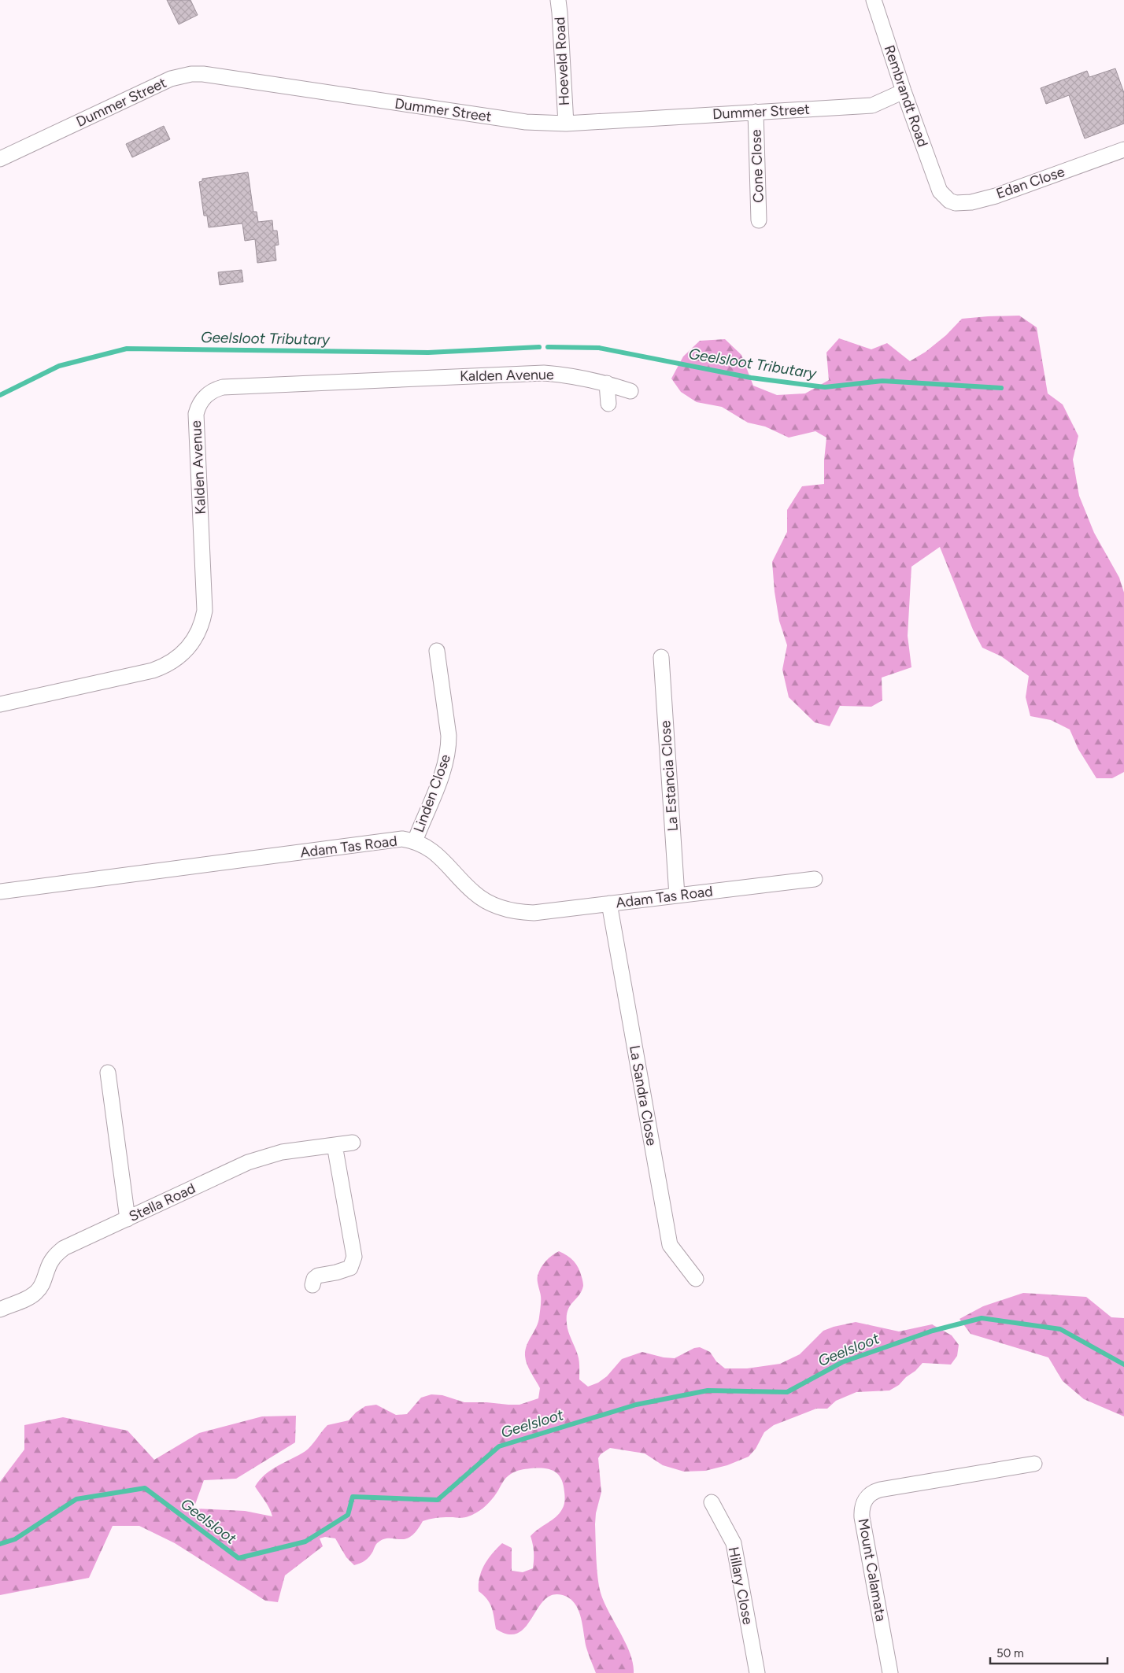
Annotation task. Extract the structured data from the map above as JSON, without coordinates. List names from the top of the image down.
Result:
{
  "streets": {
    "street": [
      "Hoeveld Road",
      "Rembrandt Road",
      "Dummer Street",
      "Cone Close",
      "Edan Close",
      "Kalden Avenue",
      "La Estancia Close",
      "Linden Close",
      "Adam Tas Road",
      "La Sandra Close",
      "Stella Road",
      "Mount Calamata",
      "Hillary Close"
    ]
  },
  "crossings": [
    ["Hoeveld Road", "Dummer Street"],
    ["Rembrandt Road", "Dummer Street"],
    ["Rembrandt Road", "Edan Close"],
    ["Dummer Street", "Cone Close"],
    ["La Estancia Close", "Adam Tas Road"],
    ["Linden Close", "Adam Tas Road"],
    ["Adam Tas Road", "La Sandra Close"]
  ],
  "water": ["Geelsloot Tributary", "Geelsloot"],
  "scale_bar": "50 m"
}
